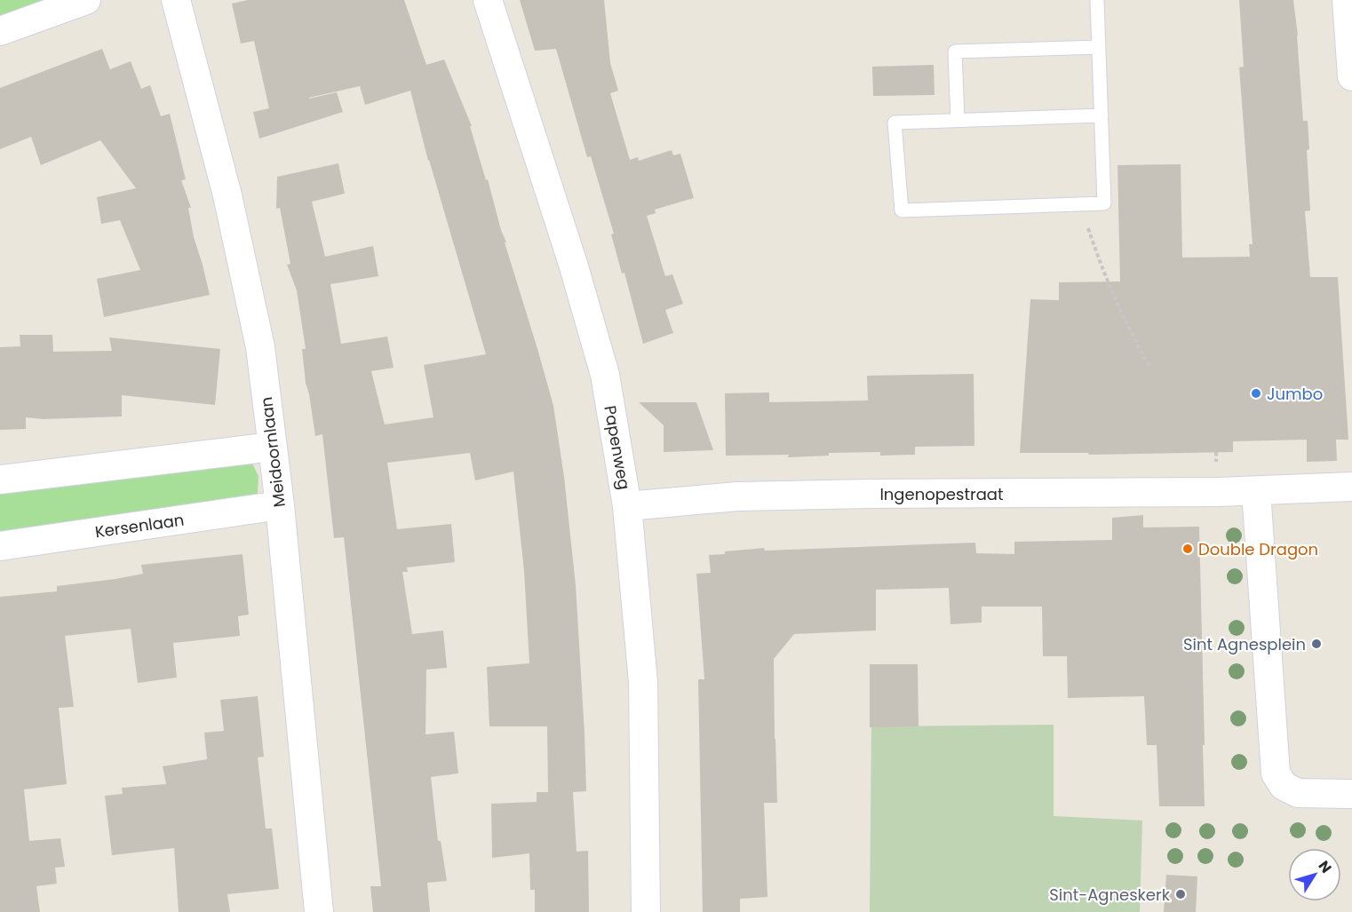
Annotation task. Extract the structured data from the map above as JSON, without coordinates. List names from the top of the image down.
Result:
{
  "streets": {
    "street": [
      "Papenweg",
      "Meidoornlaan",
      "Ingenopestraat",
      "Kersenlaan"
    ]
  },
  "crossings": [
    ["Papenweg", "Ingenopestraat"],
    ["Meidoornlaan", "Kersenlaan"]
  ],
  "places": [
    "Jumbo",
    "Double Dragon",
    "Sint Agnesplein",
    "Sint-Agneskerk"
  ],
  "north": "top right"
}
